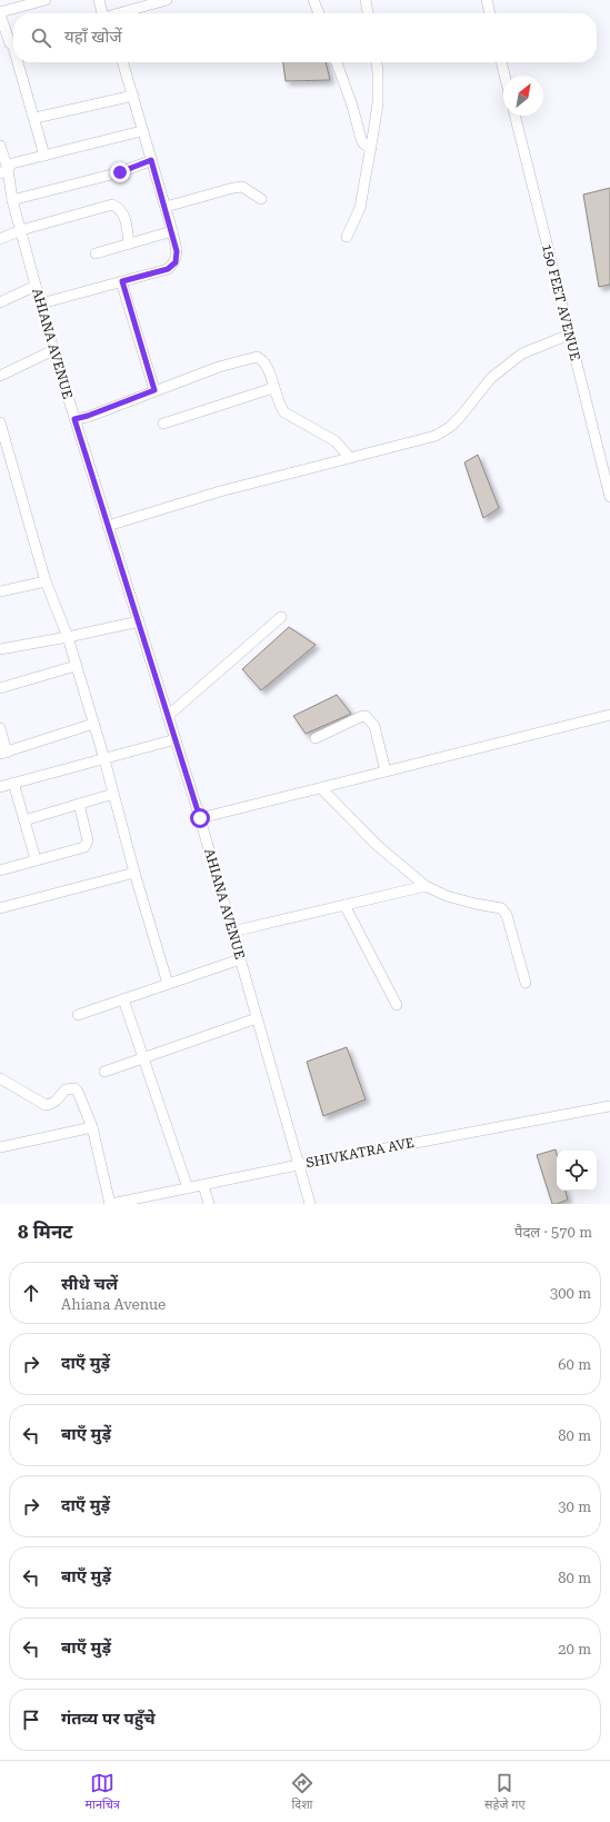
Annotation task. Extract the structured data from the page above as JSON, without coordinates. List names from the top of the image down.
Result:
{
  "streets": {
    "street": ["150 FEET AVENUE", "AHIANA AVENUE", "SHIVKATRA AVE"]
  },
  "crossings": [
    ["AHIANA AVENUE", "SHIVKATRA AVE"]
  ],
  "north": "top right",
  "page": {
    "search": "यहाँ खोजें",
    "heading": ["8 मिनट", "पैदल · 570 m"],
    "list": [
      ["सीधे चलें", "Ahiana Avenue", "300 m"],
      ["दाएँ मुड़ें", "60 m"],
      ["बाएँ मुड़ें", "80 m"],
      ["दाएँ मुड़ें", "30 m"],
      ["बाएँ मुड़ें", "80 m"],
      ["बाएँ मुड़ें", "20 m"],
      "गंतव्य पर पहुँचे"
    ],
    "nav": ["मानचित्र", "दिशा", "सहेजे गए"]
  }
}
